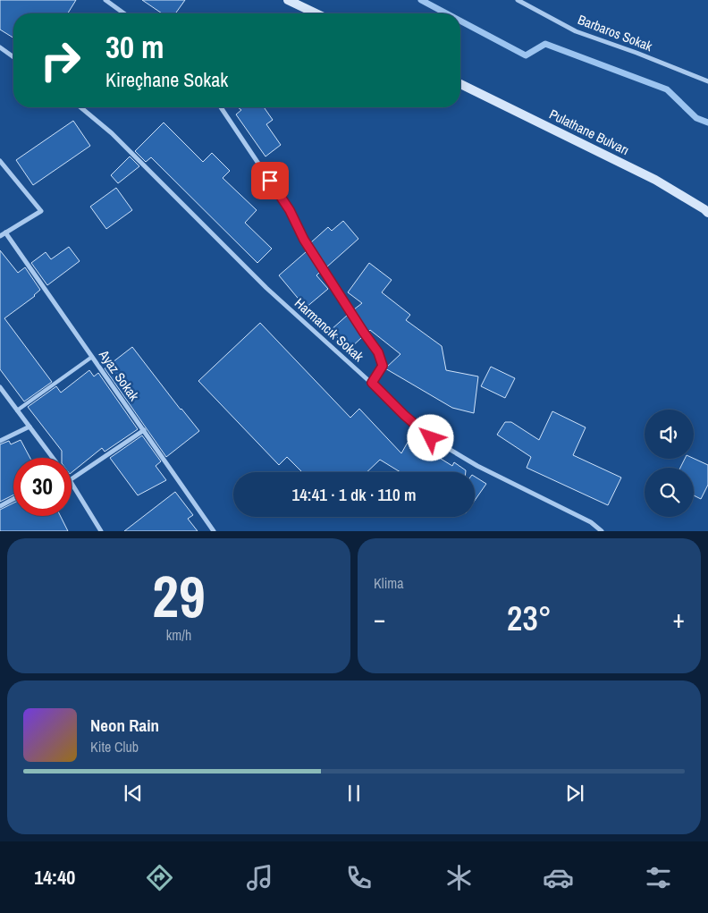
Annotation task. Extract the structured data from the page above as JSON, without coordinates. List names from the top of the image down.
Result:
{
  "streets": {
    "street": [
      "Barbaros Sokak",
      "Pulathane Bulvarı",
      "Harmancık Sokak",
      "Ayaz Sokak"
    ]
  },
  "page": {
    "turn": ["30 m", "Kireçhane Sokak"],
    "limit": "30",
    "trip": "14:41 · 1 dk · 110 m",
    "tile": [
      ["29", "km/h"],
      "Klima"
    ],
    "heat": ["−", "23°", "+"],
    "song": ["Neon Rain", "Kite Club"],
    "tabs": "14:40"
  }
}
